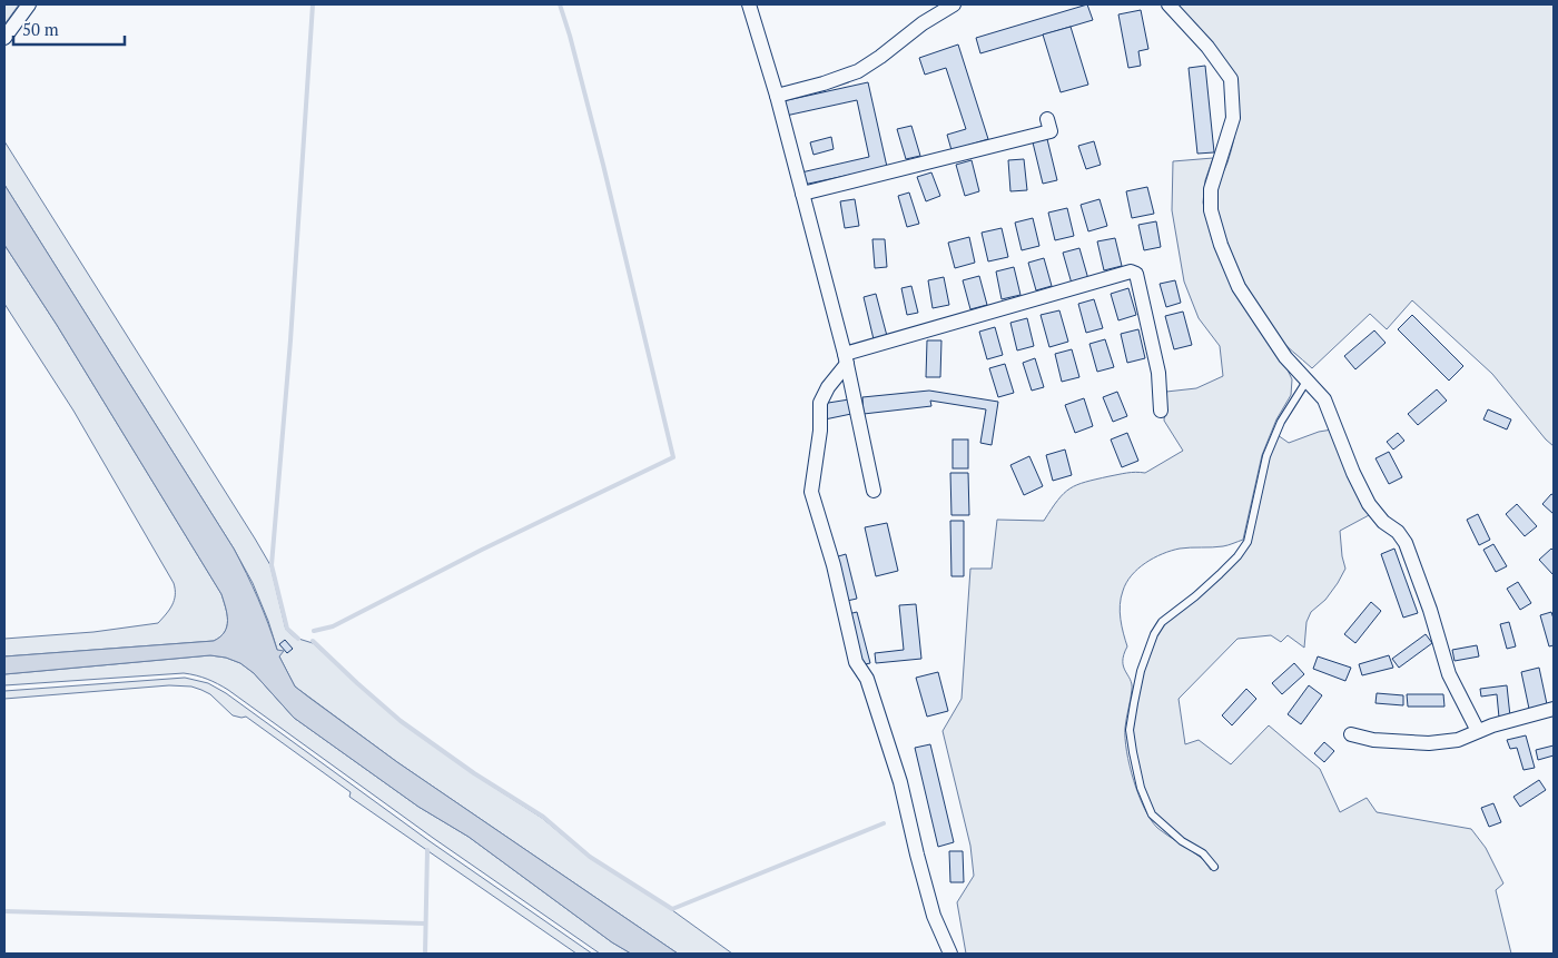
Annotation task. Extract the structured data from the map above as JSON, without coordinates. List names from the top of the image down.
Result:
{
  "scale_bar": "50 m"
}
